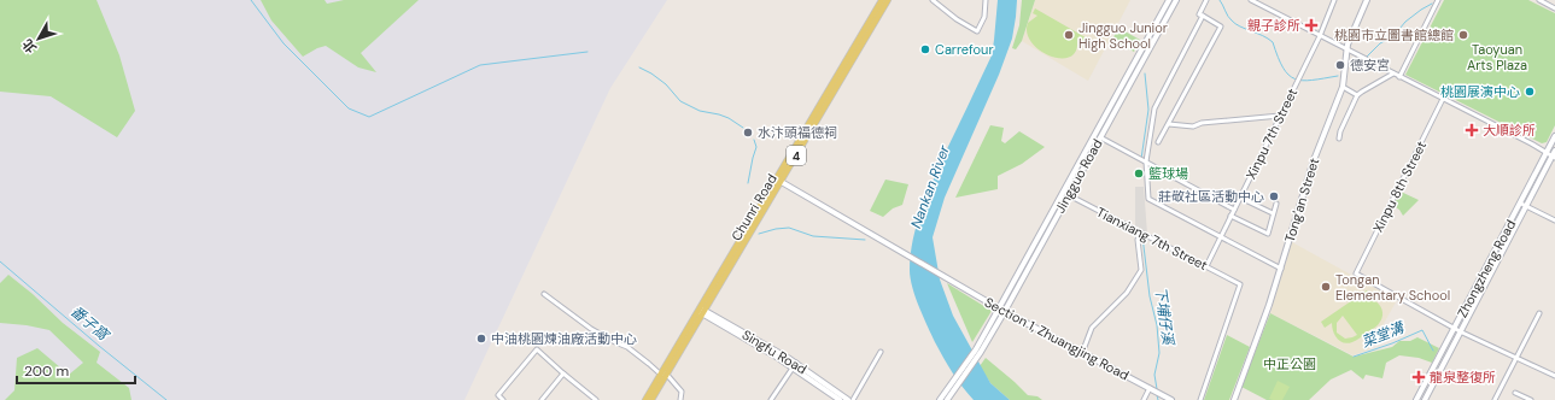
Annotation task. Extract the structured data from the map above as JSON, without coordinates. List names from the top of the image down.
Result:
{
  "streets": {
    "main road": ["4", "Chunri Road"],
    "street": [
      "Xinpu 7th Street",
      "Jingguo Road",
      "Xinpu 8th Street",
      "Tong'an Street",
      "Tianxiang 7th Street",
      "Zhongzheng Road",
      "Section 1, Zhuangjing Road",
      "Singfu Road"
    ]
  },
  "crossings": [
    ["Xinpu 7th Street", "Tianxiang 7th Street"],
    ["4", "Chunri Road"],
    ["Jingguo Road", "Tianxiang 7th Street"],
    ["Jingguo Road", "Section 1, Zhuangjing Road"],
    ["Xinpu 8th Street", "Zhongzheng Road"],
    ["Chunri Road", "Section 1, Zhuangjing Road"],
    ["Chunri Road", "Singfu Road"]
  ],
  "water": [
    "Nankan River",
    "下埔仔溪",
    "番子窩",
    "菜堂溝"
  ],
  "parks": ["Taoyuan Arts Plaza", "中正公園"],
  "places": {
    "health": ["親子診所", "大順診所", "龍泉整復所"],
    "other": [
      "Jingguo Junior High School",
      "桃園市立圖書館總館",
      "Carrefour",
      "德安宮",
      "桃園展演中心",
      "水汴頭福德祠",
      "籃球場",
      "莊敬社區活動中心",
      "Tongan Elementary School",
      "中油桃園煉油廠活動中心"
    ]
  },
  "scale_bar": "200 m",
  "north": "bottom left"
}
